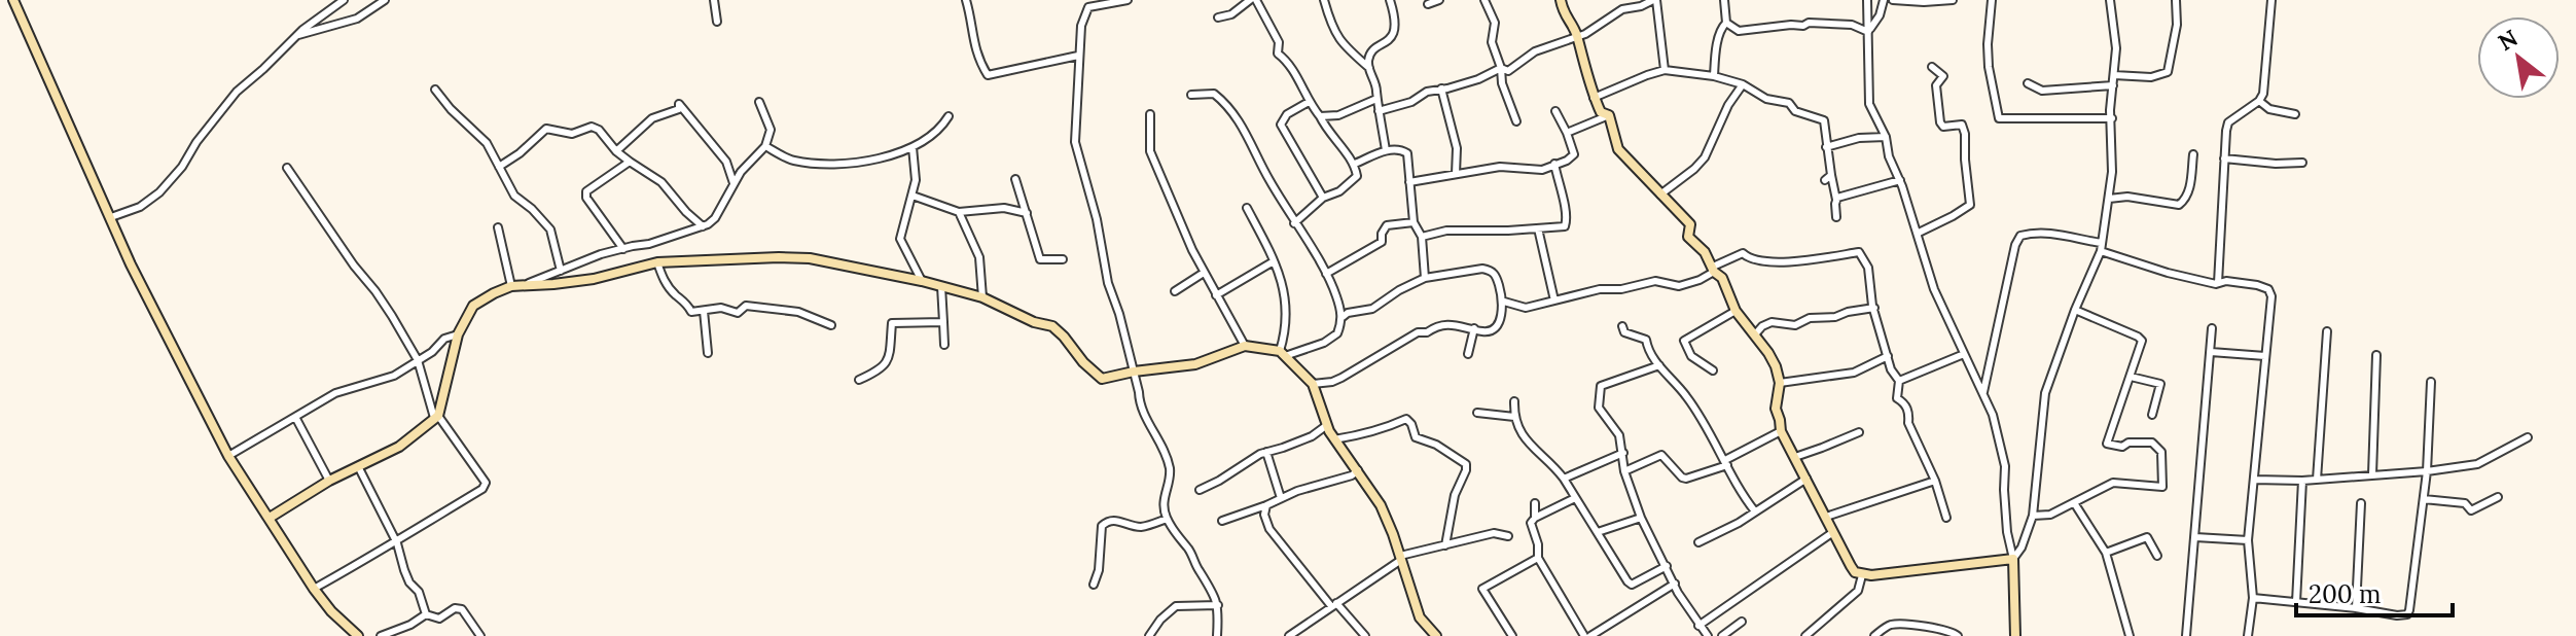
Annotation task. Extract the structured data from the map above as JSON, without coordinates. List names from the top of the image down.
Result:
{
  "scale_bar": "200 m",
  "north": "top left"
}
